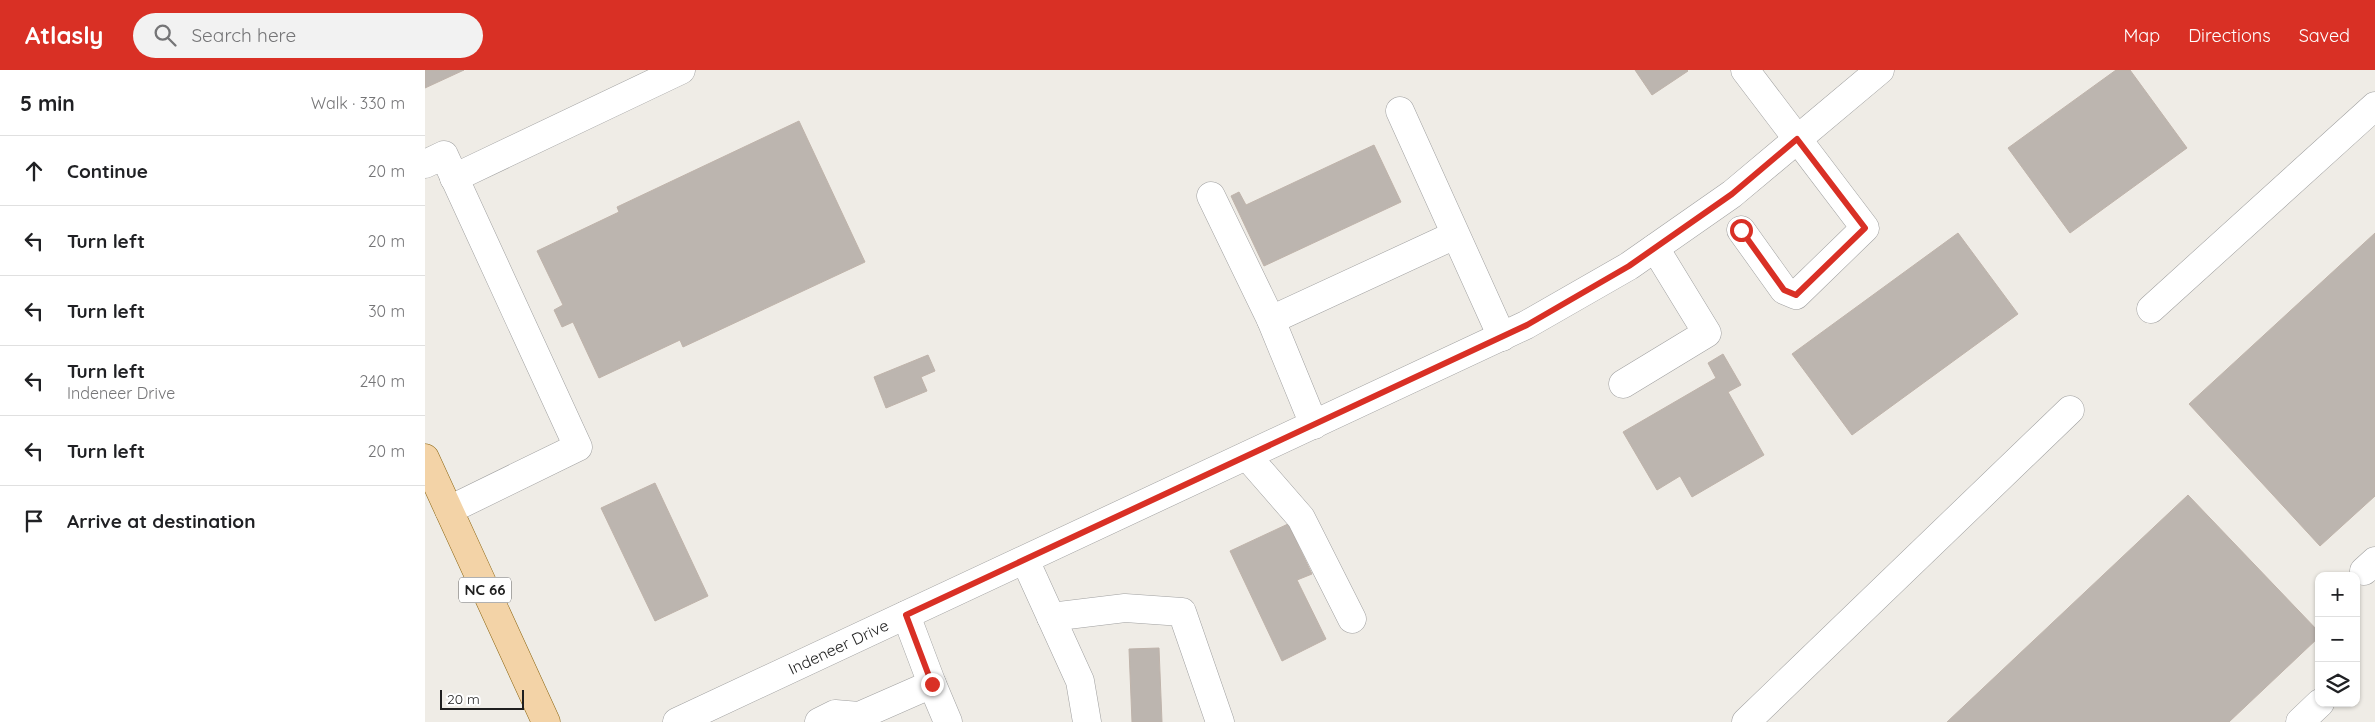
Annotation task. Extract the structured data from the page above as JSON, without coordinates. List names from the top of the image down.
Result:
{
  "streets": {
    "main road": ["NC 66"],
    "street": ["Indeneer Drive"]
  },
  "scale_bar": "20 m",
  "page": {
    "header": "Atlasly",
    "search": "Search here",
    "nav": ["Map", "Directions", "Saved"],
    "heading": ["5 min", "Walk · 330 m"],
    "list": [
      ["Continue", "20 m"],
      ["Turn left", "20 m"],
      ["Turn left", "30 m"],
      ["Turn left", "Indeneer Drive", "240 m"],
      ["Turn left", "20 m"],
      "Arrive at destination"
    ],
    "map_buttons": ["+", "−"],
    "scale": "20 m"
  }
}
